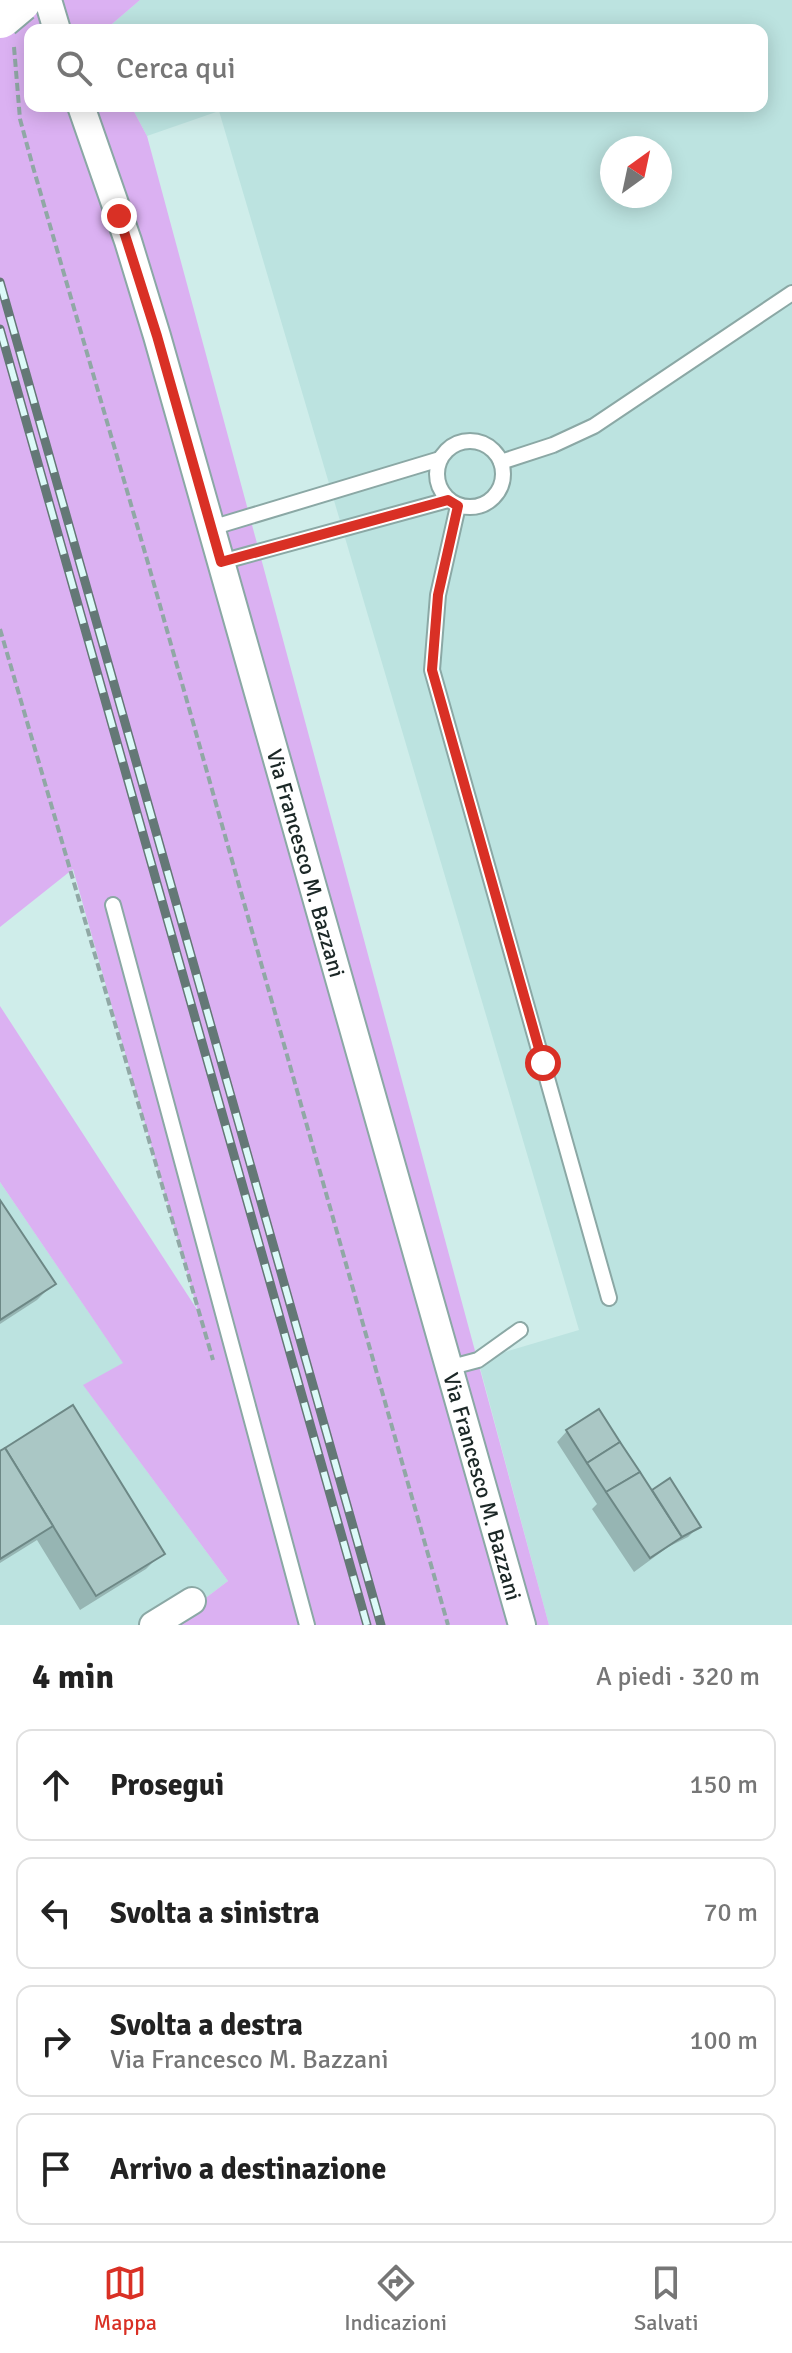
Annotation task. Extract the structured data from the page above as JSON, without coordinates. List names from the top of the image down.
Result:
{
  "streets": {
    "street": ["Via Francesco M. Bazzani"]
  },
  "north": "top right",
  "page": {
    "search": "Cerca qui",
    "heading": ["4 min", "A piedi · 320 m"],
    "list": [
      ["Prosegui", "150 m"],
      ["Svolta a sinistra", "70 m"],
      ["Svolta a destra", "Via Francesco M. Bazzani", "100 m"],
      "Arrivo a destinazione"
    ],
    "nav": ["Mappa", "Indicazioni", "Salvati"]
  }
}
